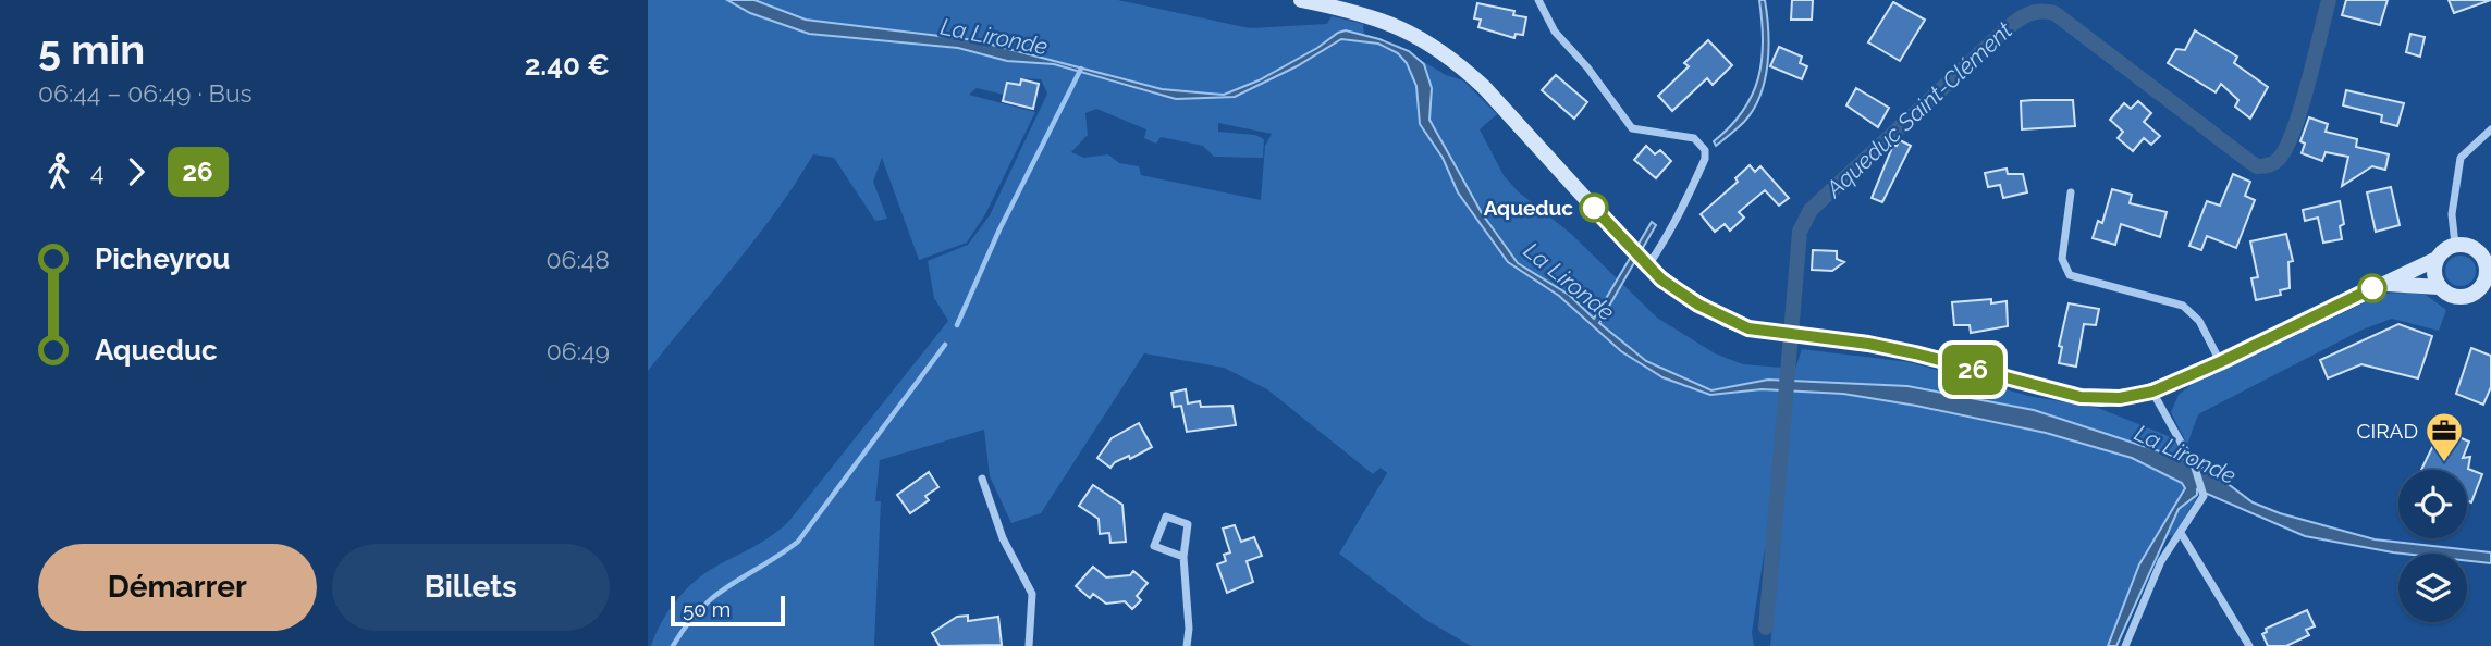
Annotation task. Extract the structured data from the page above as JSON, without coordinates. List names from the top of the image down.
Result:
{
  "water": ["La Lironde", "Aqueduc Saint-Clément"],
  "places": {
    "other": ["Aqueduc"],
    "office": ["CIRAD"]
  },
  "lines": ["bus line 26"],
  "scale_bar": "50 m",
  "page": {
    "heading": ["5 min", "06:44 – 06:49 · Bus", "2.40 €"],
    "on_map": "26",
    "legs": ["4", "26"],
    "list": [
      {
        "name": "Picheyrou",
        "value": "06:48"
      },
      {
        "name": "Aqueduc",
        "value": "06:49"
      }
    ],
    "buttons": ["Démarrer", "Billets"],
    "scale": "50 m"
  }
}
